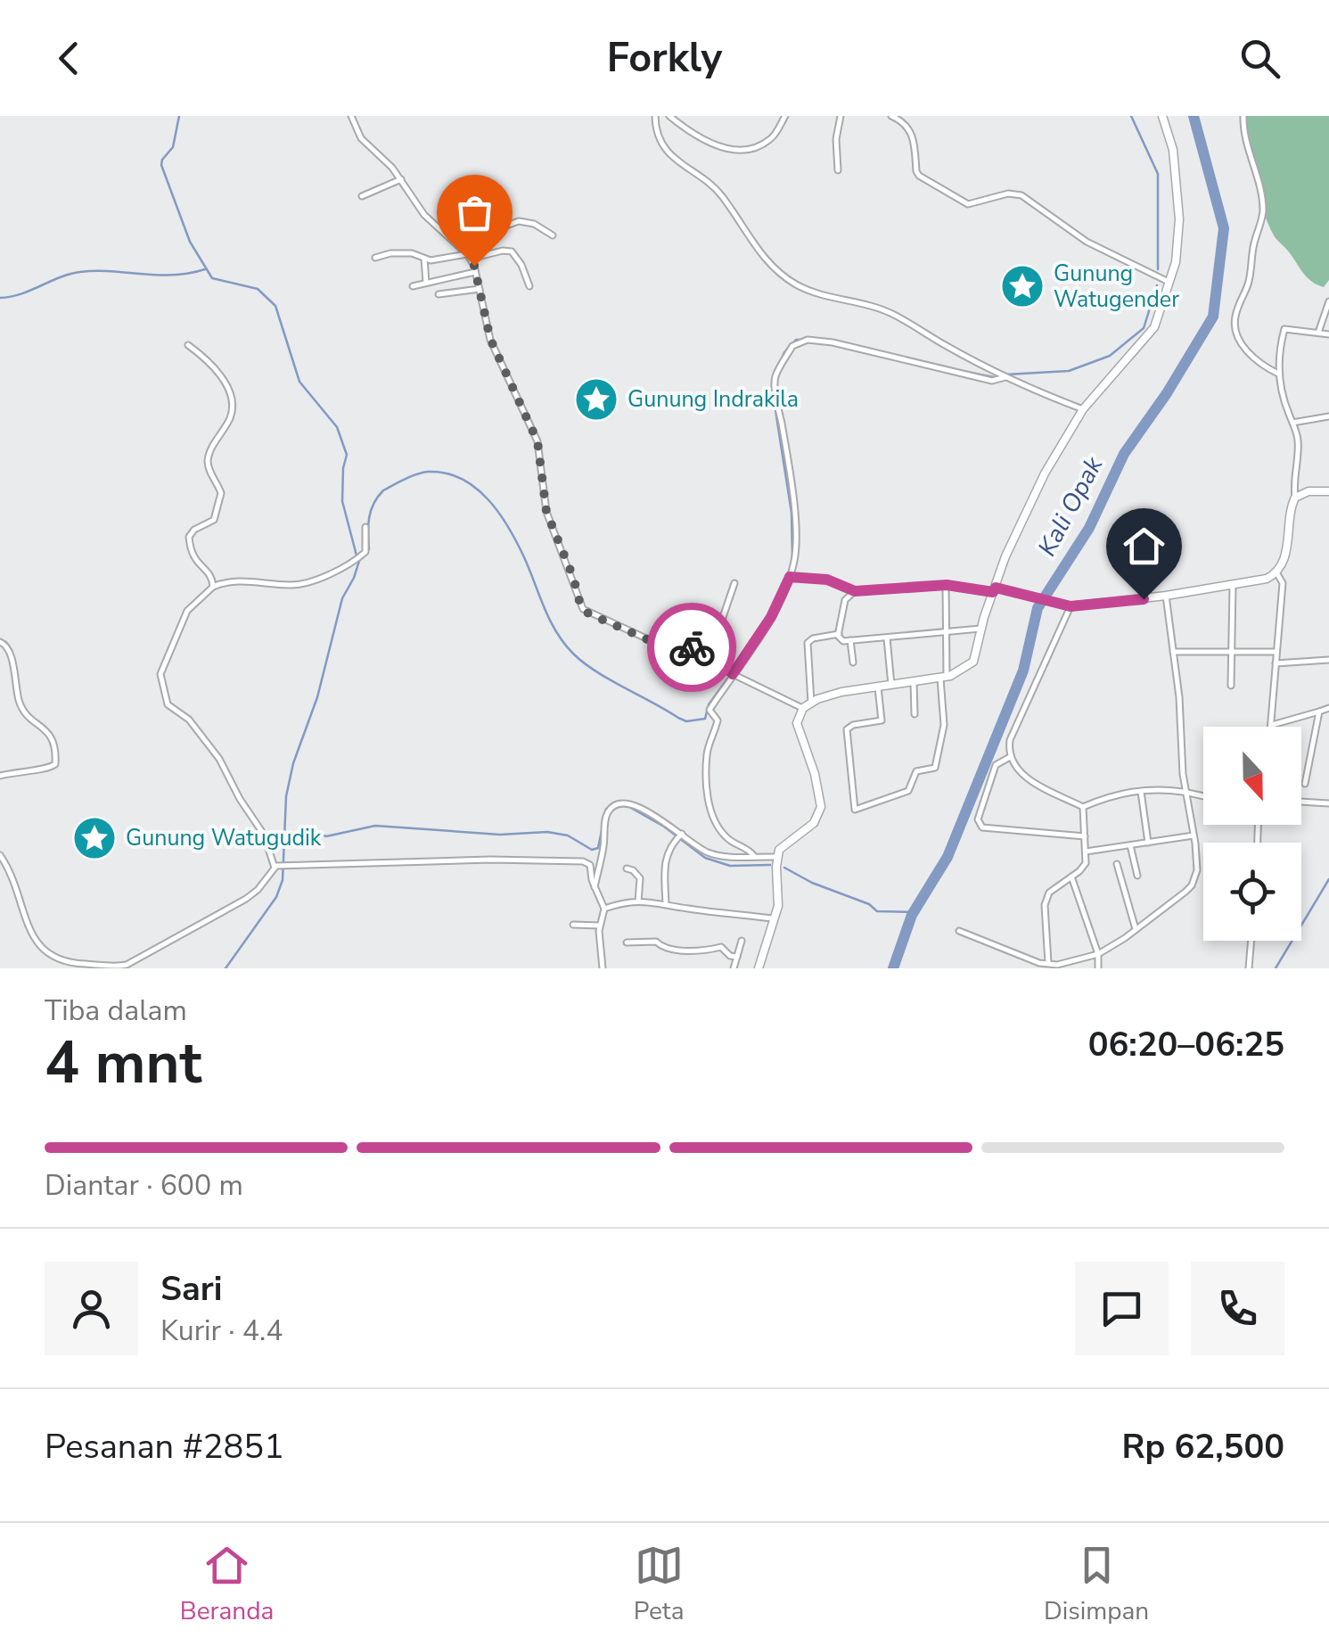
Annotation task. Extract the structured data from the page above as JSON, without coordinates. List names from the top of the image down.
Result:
{
  "water": ["Kali Opak"],
  "places": {
    "place": ["Gunung Watugender", "Gunung Indrakila", "Gunung Watugudik"]
  },
  "north": "bottom",
  "page": {
    "header": "Forkly",
    "heading": ["4 mnt", "Tiba dalam", "06:20–06:25"],
    "panel": [
      "Sari",
      "Kurir · 4.4",
      "Pesanan #2851",
      "Rp 62,500"
    ],
    "bar": "Diantar · 600 m",
    "tabs": ["Beranda", "Peta", "Disimpan"]
  }
}
